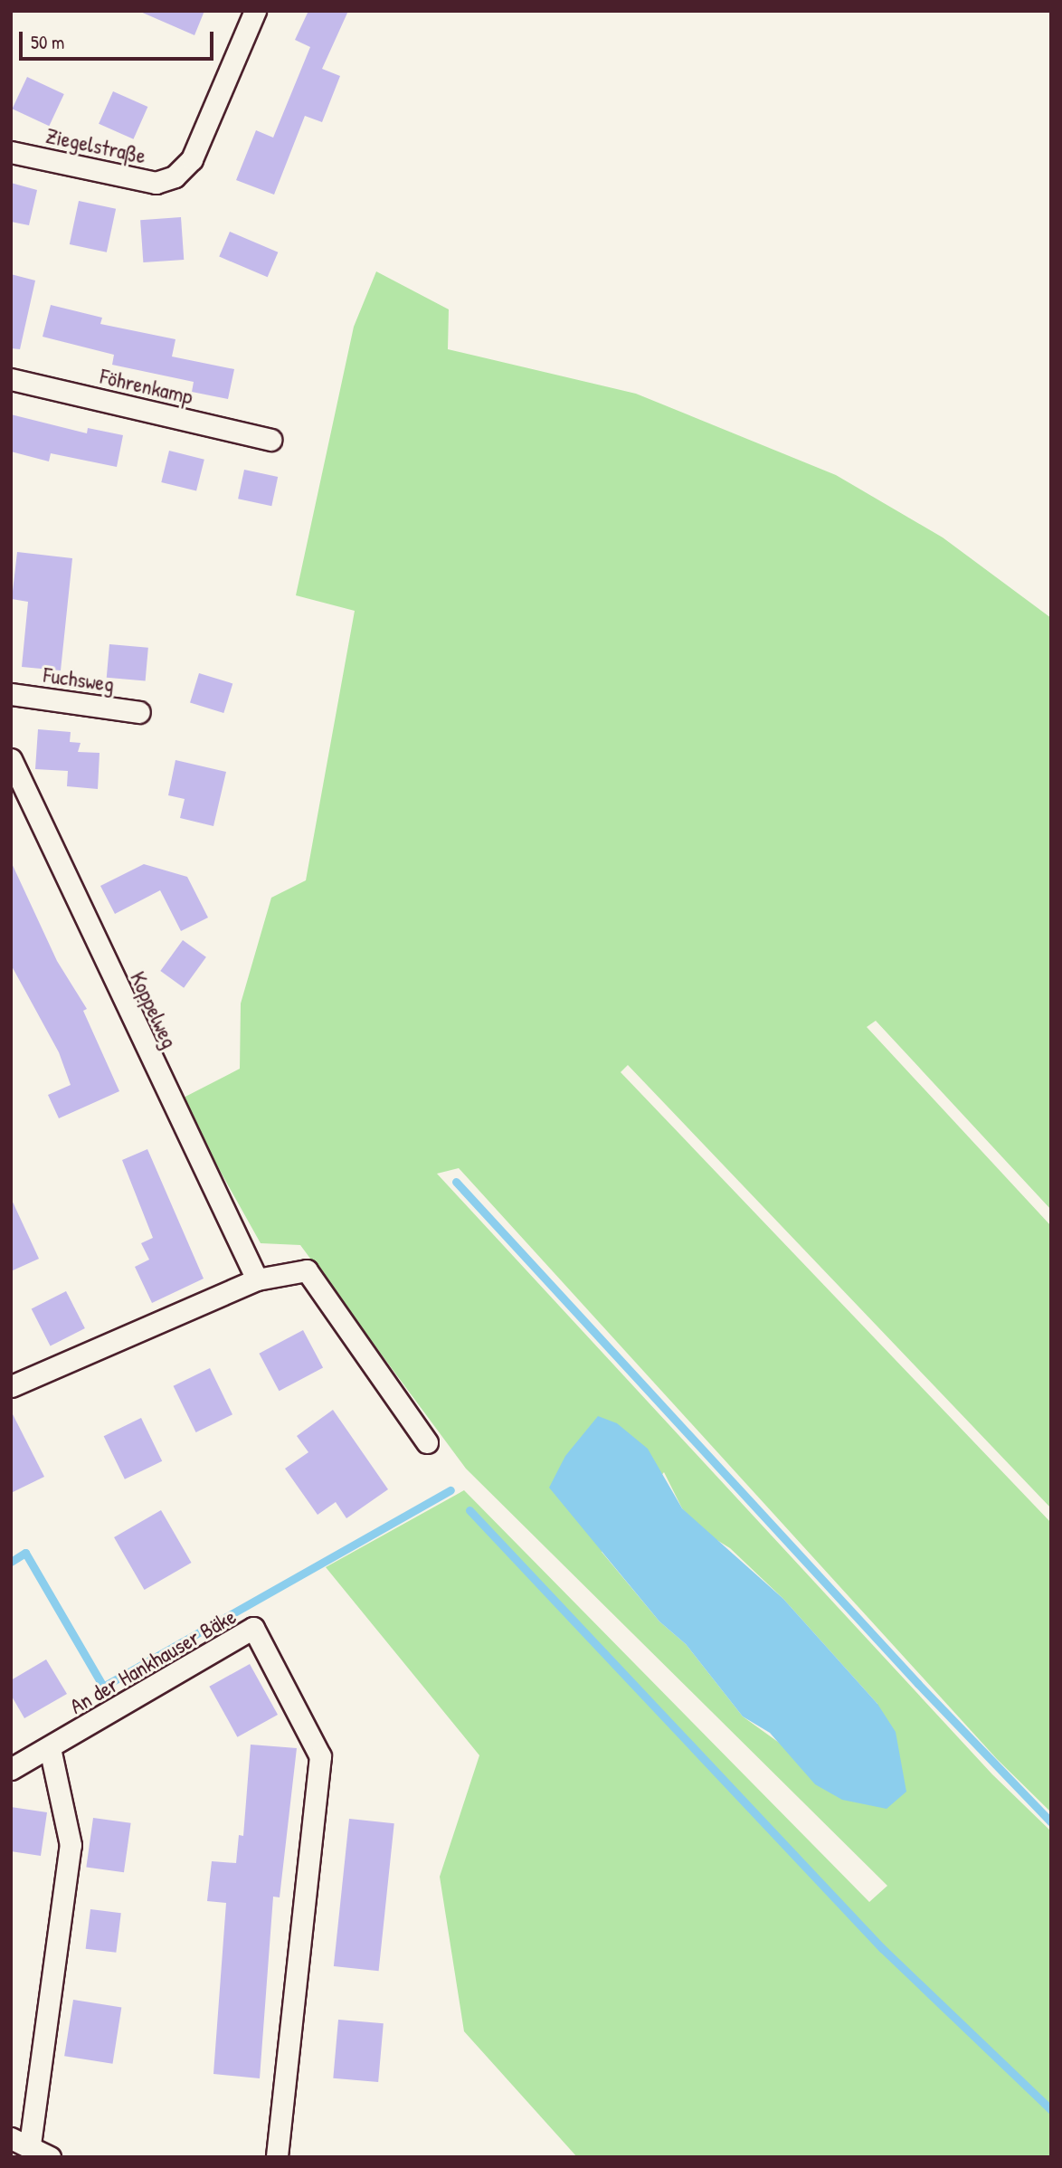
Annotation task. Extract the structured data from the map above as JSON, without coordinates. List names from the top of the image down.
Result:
{
  "streets": {
    "street": [
      "Ziegelstraße",
      "Föhrenkamp",
      "Fuchsweg",
      "Koppelweg",
      "An der Hankhauser Bäke"
    ]
  },
  "scale_bar": "50 m"
}
